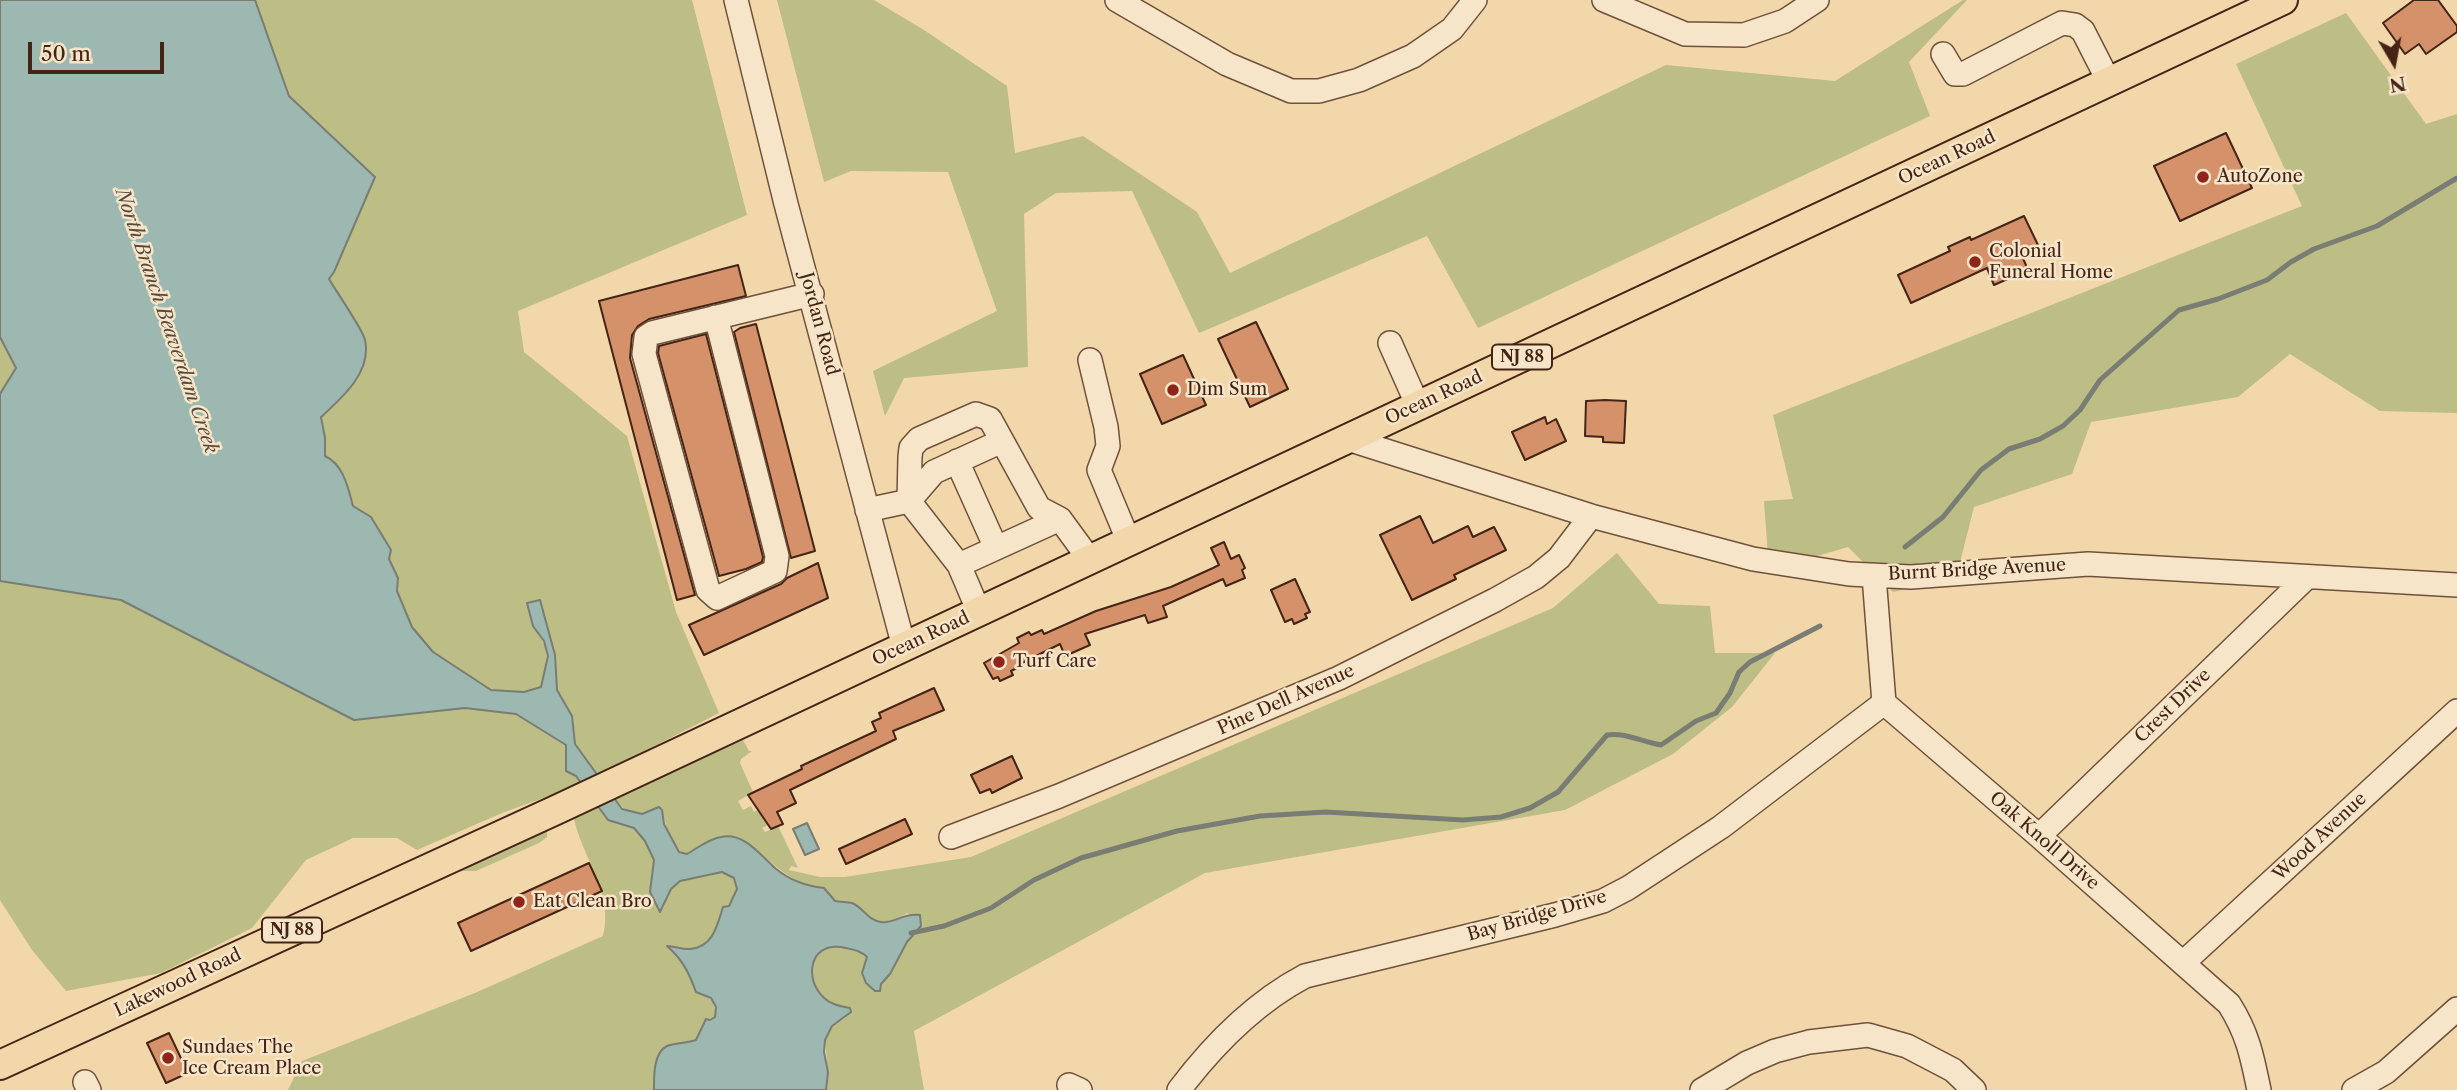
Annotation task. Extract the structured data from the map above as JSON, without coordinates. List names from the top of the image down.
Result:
{
  "streets": {
    "main road": ["Ocean Road", "NJ 88", "Lakewood Road"],
    "street": [
      "Jordan Road",
      "Burnt Bridge Avenue",
      "Pine Dell Avenue",
      "Crest Drive",
      "Wood Avenue",
      "Oak Knoll Drive",
      "Bay Bridge Drive"
    ]
  },
  "crossings": [
    ["Ocean Road", "Jordan Road"],
    ["Ocean Road", "Burnt Bridge Avenue"],
    ["Ocean Road", "Lakewood Road"],
    ["Burnt Bridge Avenue", "Pine Dell Avenue"],
    ["Burnt Bridge Avenue", "Crest Drive"],
    ["Crest Drive", "Oak Knoll Drive"],
    ["Wood Avenue", "Oak Knoll Drive"],
    ["Oak Knoll Drive", "Bay Bridge Drive"]
  ],
  "water": ["North Branch Beaverdam Creek"],
  "places": [
    "AutoZone",
    "Colonial Funeral Home",
    "Dim Sum",
    "Turf Care",
    "Eat Clean Bro",
    "Sundaes The Ice Cream Place"
  ],
  "scale_bar": "50 m",
  "north": "bottom"
}
